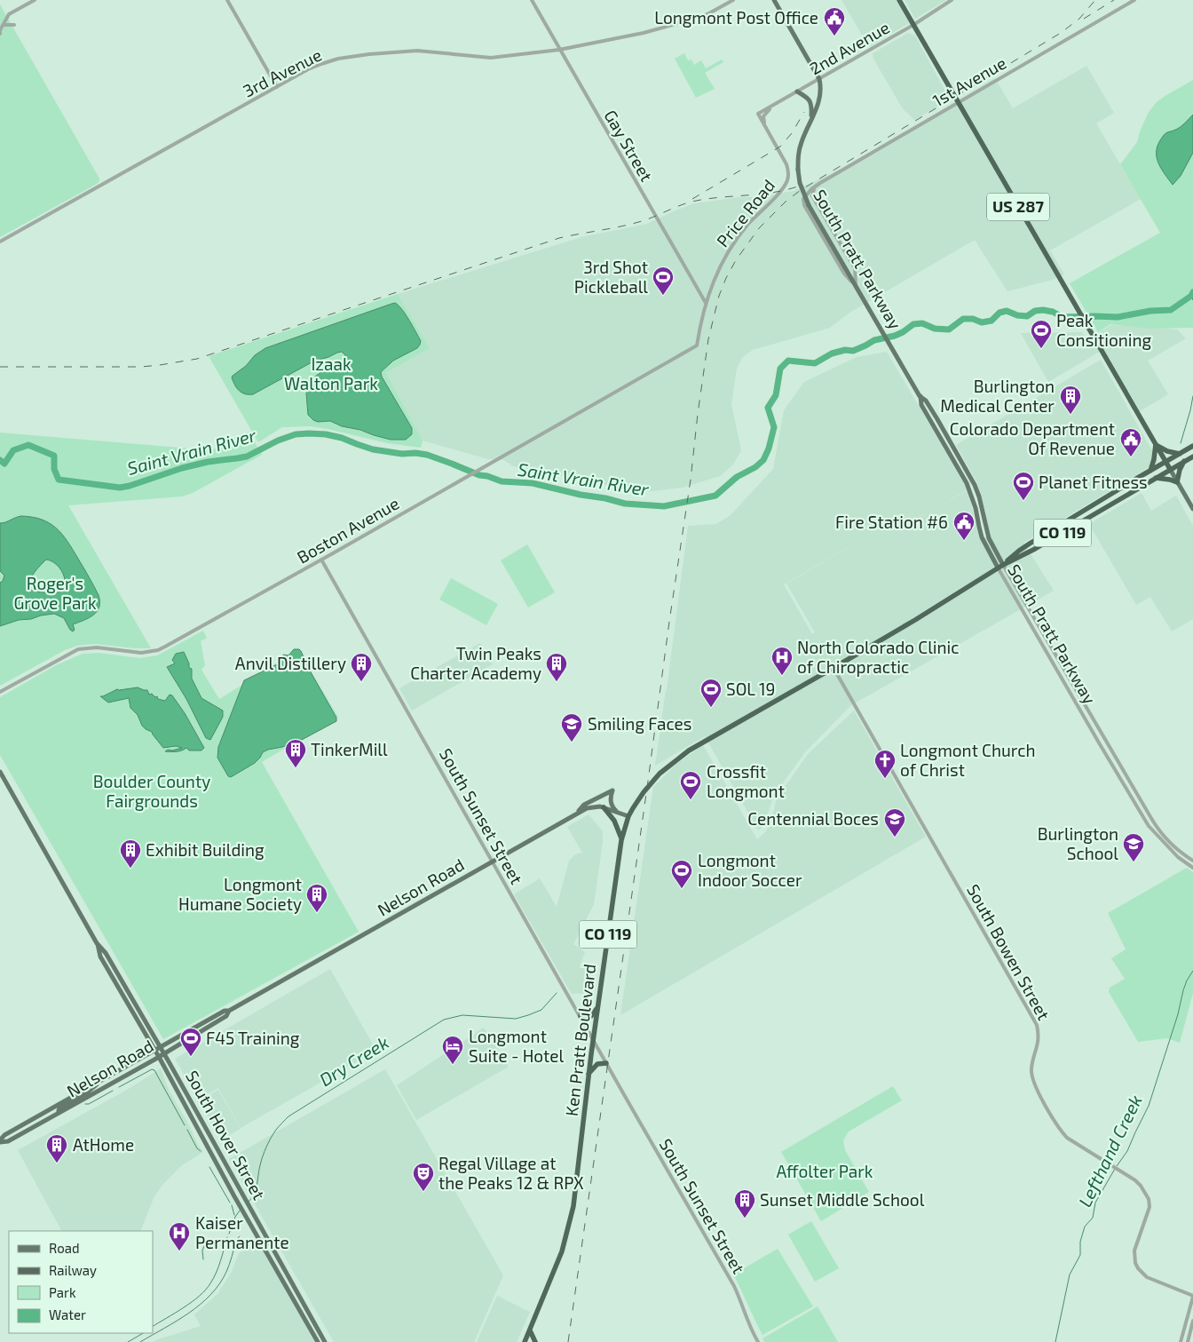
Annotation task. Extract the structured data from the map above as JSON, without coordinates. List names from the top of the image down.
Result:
{
  "streets": {
    "highway": ["US 287", "CO 119", "Ken Pratt Boulevard"],
    "main road": ["South Pratt Parkway", "Nelson Road", "South Hover Street"],
    "street": [
      "2nd Avenue",
      "3rd Avenue",
      "1st Avenue",
      "Gay Street",
      "Price Road",
      "Boston Avenue",
      "South Sunset Street",
      "South Bowen Street"
    ]
  },
  "crossings": [
    ["2nd Avenue", "US 287"],
    ["2nd Avenue", "Price Road"],
    ["2nd Avenue", "South Pratt Parkway"],
    ["3rd Avenue", "Gay Street"],
    ["1st Avenue", "US 287"],
    ["1st Avenue", "South Pratt Parkway"],
    ["Gay Street", "Price Road"],
    ["US 287", "CO 119"],
    ["US 287", "Ken Pratt Boulevard"],
    ["Price Road", "Boston Avenue"],
    ["South Pratt Parkway", "Ken Pratt Boulevard"],
    ["Boston Avenue", "South Sunset Street"],
    ["CO 119", "Ken Pratt Boulevard"],
    ["South Sunset Street", "Nelson Road"],
    ["South Sunset Street", "Ken Pratt Boulevard"],
    ["Nelson Road", "Ken Pratt Boulevard"],
    ["Nelson Road", "South Hover Street"],
    ["South Bowen Street", "Ken Pratt Boulevard"]
  ],
  "water": ["Saint Vrain River", "Dry Creek", "Lefthand Creek"],
  "parks": [
    "Izaak Walton Park",
    "Roger's Grove Park",
    "Boulder County Fairgrounds",
    "Affolter Park"
  ],
  "places": {
    "public building": ["Longmont Post Office", "Colorado Department Of Revenue", "Fire Station #6"],
    "sports": [
      "3rd Shot Pickleball",
      "Peak Consitioning",
      "Planet Fitness",
      "SOL 19",
      "Crossfit Longmont",
      "Longmont Indoor Soccer",
      "F45 Training"
    ],
    "building": [
      "Burlington Medical Center",
      "Anvil Distillery",
      "Twin Peaks Charter Academy",
      "TinkerMill",
      "Exhibit Building",
      "Longmont Humane Society",
      "AtHome",
      "Sunset Middle School"
    ],
    "hospital": ["North Colorado Clinic of Chiropractic", "Kaiser Permanente"],
    "school or university": ["Smiling Faces", "Centennial Boces", "Burlington School"],
    "church": ["Longmont Church of Christ"],
    "hotel": ["Longmont Suite - Hotel"],
    "theatre": ["Regal Village at the Peaks 12 & RPX"]
  },
  "legend": [
    "Road",
    "Railway",
    "Park",
    "Water"
  ]
}
